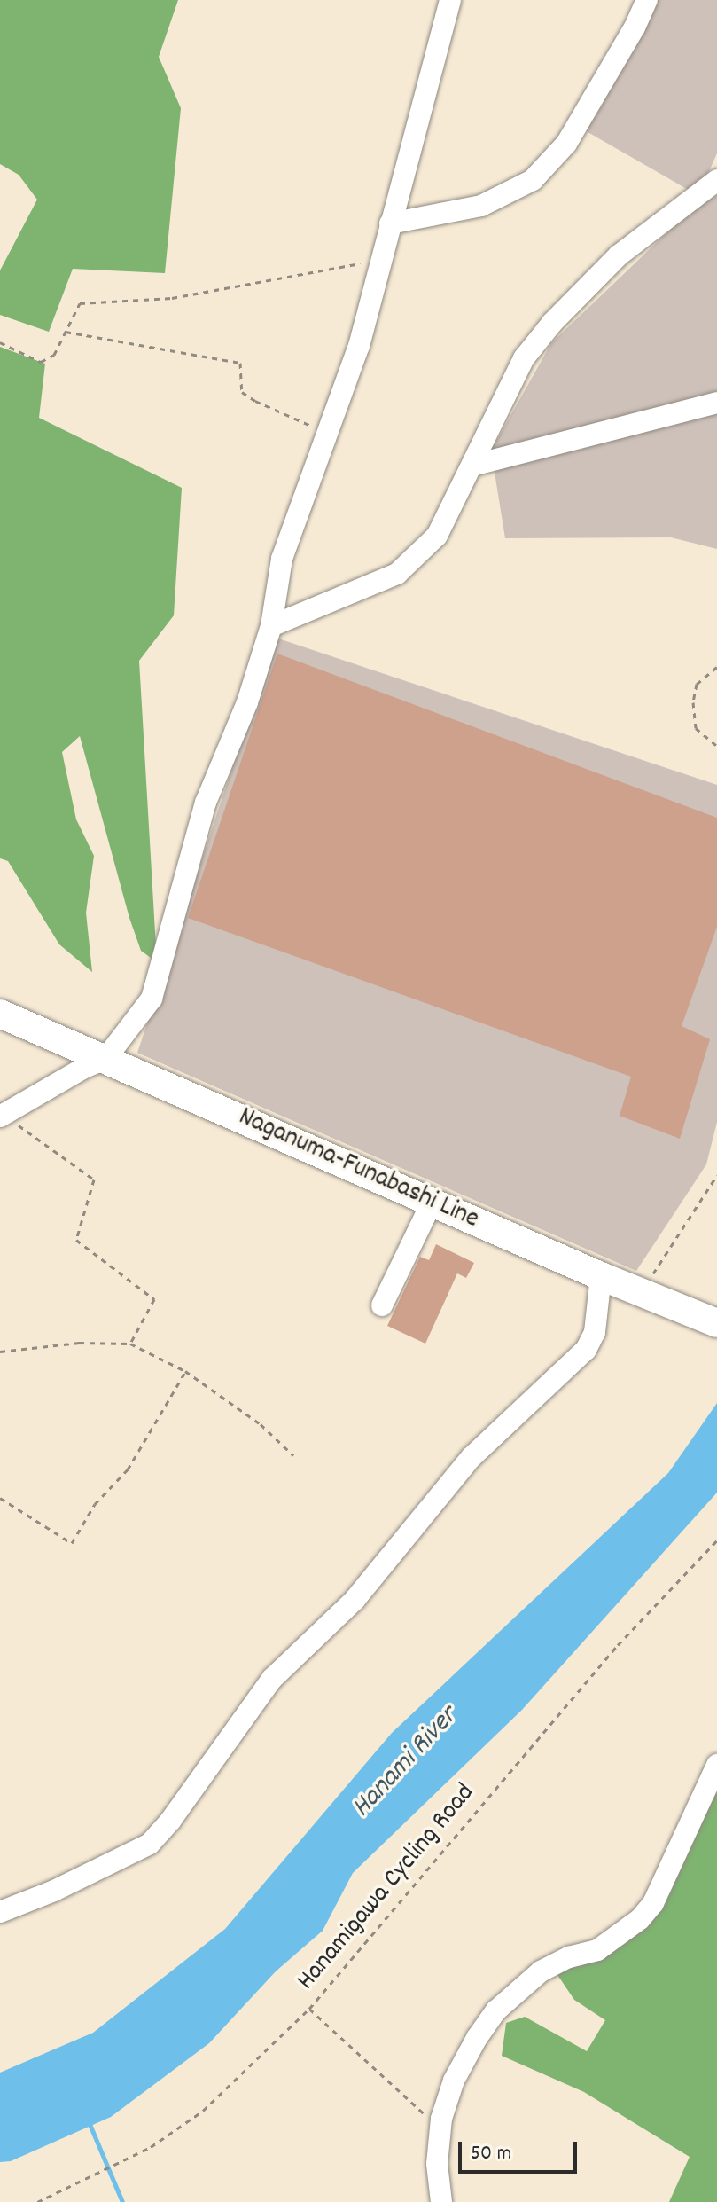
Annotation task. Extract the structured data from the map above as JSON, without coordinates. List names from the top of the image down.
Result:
{
  "streets": {
    "main road": ["Naganuma-Funabashi Line"],
    "path": ["Hanamigawa Cycling Road"]
  },
  "water": ["Hanami River"],
  "scale_bar": "50 m"
}
